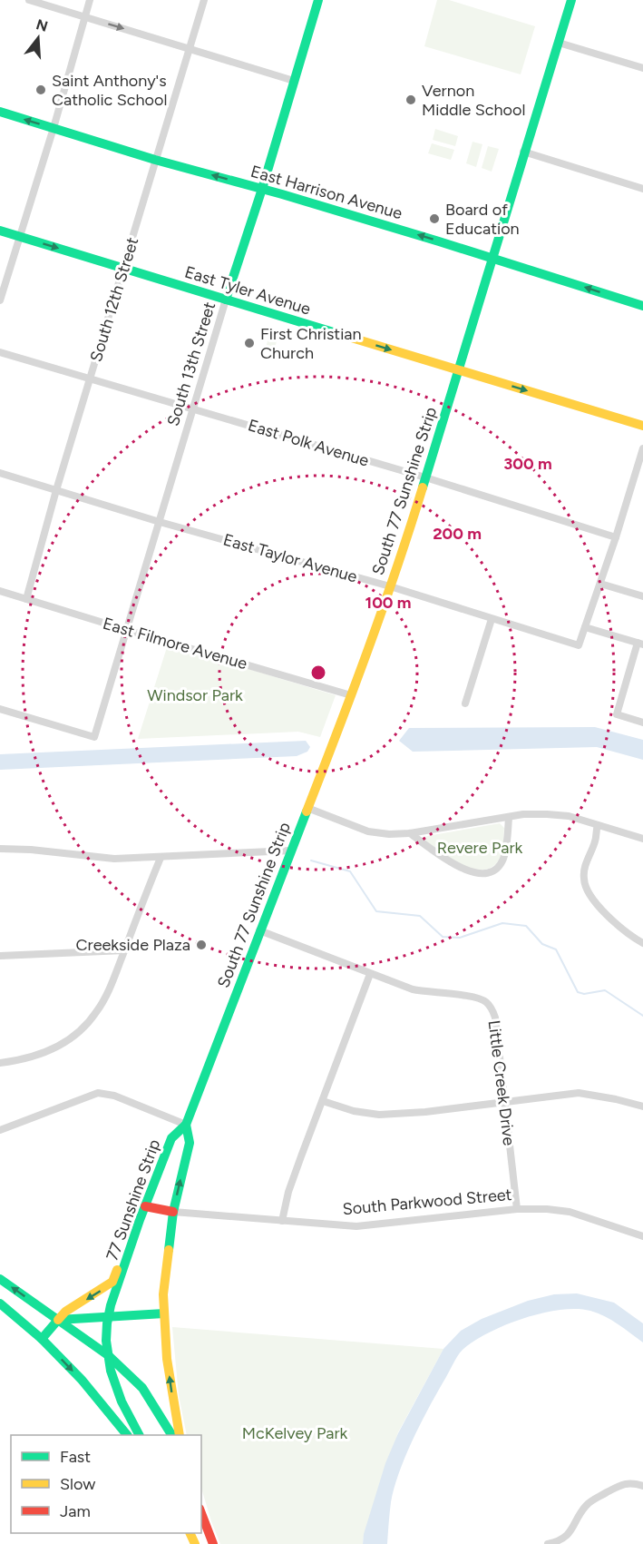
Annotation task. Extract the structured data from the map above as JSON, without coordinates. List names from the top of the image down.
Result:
{
  "streets": {
    "main road": [
      "East Harrison Avenue",
      "East Tyler Avenue",
      "South 13th Street",
      "South 77 Sunshine Strip",
      "77 Sunshine Strip",
      "South Parkwood Street"
    ],
    "street": [
      "South 12th Street",
      "East Polk Avenue",
      "East Taylor Avenue",
      "East Filmore Avenue",
      "Little Creek Drive"
    ]
  },
  "crossings": [
    ["East Harrison Avenue", "South 12th Street"],
    ["East Harrison Avenue", "South 13th Street"],
    ["East Harrison Avenue", "South 77 Sunshine Strip"],
    ["East Tyler Avenue", "South 12th Street"],
    ["East Tyler Avenue", "South 13th Street"],
    ["East Tyler Avenue", "South 77 Sunshine Strip"],
    ["South 12th Street", "East Polk Avenue"],
    ["South 12th Street", "East Taylor Avenue"],
    ["South 12th Street", "East Filmore Avenue"],
    ["South 13th Street", "East Polk Avenue"],
    ["South 13th Street", "East Taylor Avenue"],
    ["South 13th Street", "East Filmore Avenue"],
    ["East Polk Avenue", "South 77 Sunshine Strip"],
    ["South 77 Sunshine Strip", "East Taylor Avenue"],
    ["South 77 Sunshine Strip", "East Filmore Avenue"],
    ["South 77 Sunshine Strip", "Little Creek Drive"],
    ["South 77 Sunshine Strip", "77 Sunshine Strip"],
    ["Little Creek Drive", "South Parkwood Street"],
    ["77 Sunshine Strip", "South Parkwood Street"]
  ],
  "one_way": ["East Harrison Avenue", "East Tyler Avenue"],
  "parks": ["Windsor Park", "Revere Park", "McKelvey Park"],
  "places": [
    "Saint Anthony's Catholic School",
    "Vernon Middle School",
    "Board of Education",
    "First Christian Church",
    "Creekside Plaza"
  ],
  "legend": ["Fast", "Slow", "Jam"],
  "north": "top",
  "rings": ["300 m", "200 m", "100 m"]
}
